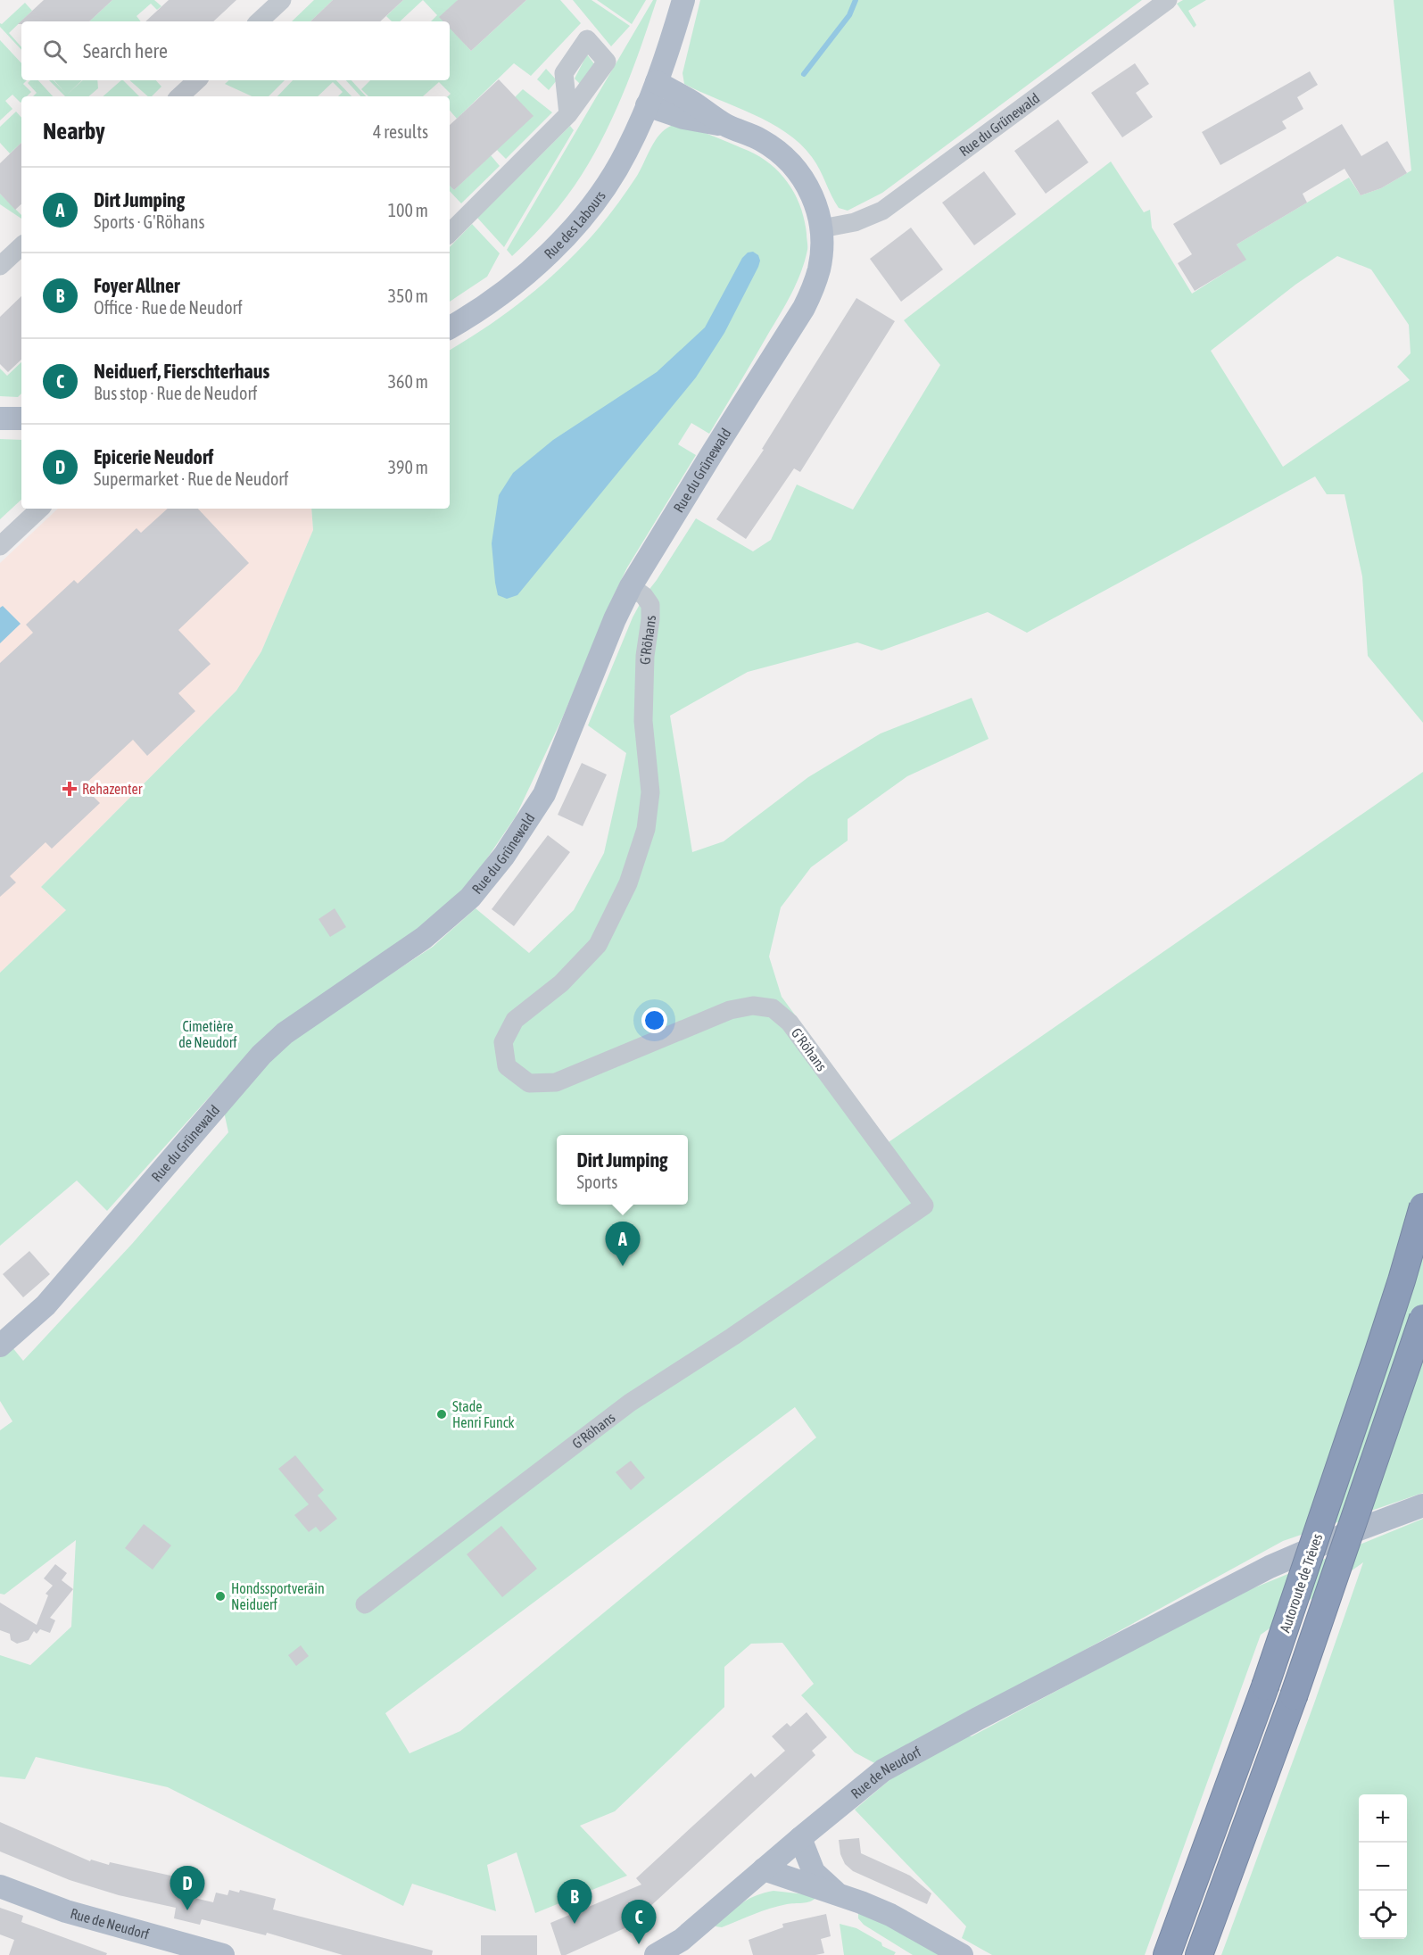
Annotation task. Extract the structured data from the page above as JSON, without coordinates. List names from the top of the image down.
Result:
{
  "streets": {
    "highway": ["Autoroute de Trèves"],
    "main road": ["Rue du Grünewald", "Rue des Labours", "Rue de Neudorf"],
    "street": ["G'Röhans"]
  },
  "crossings": [
    ["Rue du Grünewald", "Rue des Labours"],
    ["Rue du Grünewald", "G'Röhans"]
  ],
  "parks": ["Cimetière de Neudorf"],
  "places": {
    "health": ["Rehazenter"],
    "other": ["Stade Henri Funck", "Hondssportveräin Neiduerf"]
  },
  "page": {
    "search": "Search here",
    "heading": ["Nearby", "4 results"],
    "list": [
      {
        "mark": "A",
        "name": "Dirt Jumping",
        "note": "Sports · G'Röhans",
        "value": "100 m"
      },
      {
        "mark": "B",
        "name": "Foyer Allner",
        "note": "Office · Rue de Neudorf",
        "value": "350 m"
      },
      {
        "mark": "C",
        "name": "Neiduerf, Fierschterhaus",
        "note": "Bus stop · Rue de Neudorf",
        "value": "360 m"
      },
      {
        "mark": "D",
        "name": "Epicerie Neudorf",
        "note": "Supermarket · Rue de Neudorf",
        "value": "390 m"
      }
    ],
    "popup": ["Dirt Jumping", "Sports"],
    "pins": [
      "A",
      "D",
      "B",
      "C"
    ],
    "map_buttons": ["+", "−"]
  }
}
